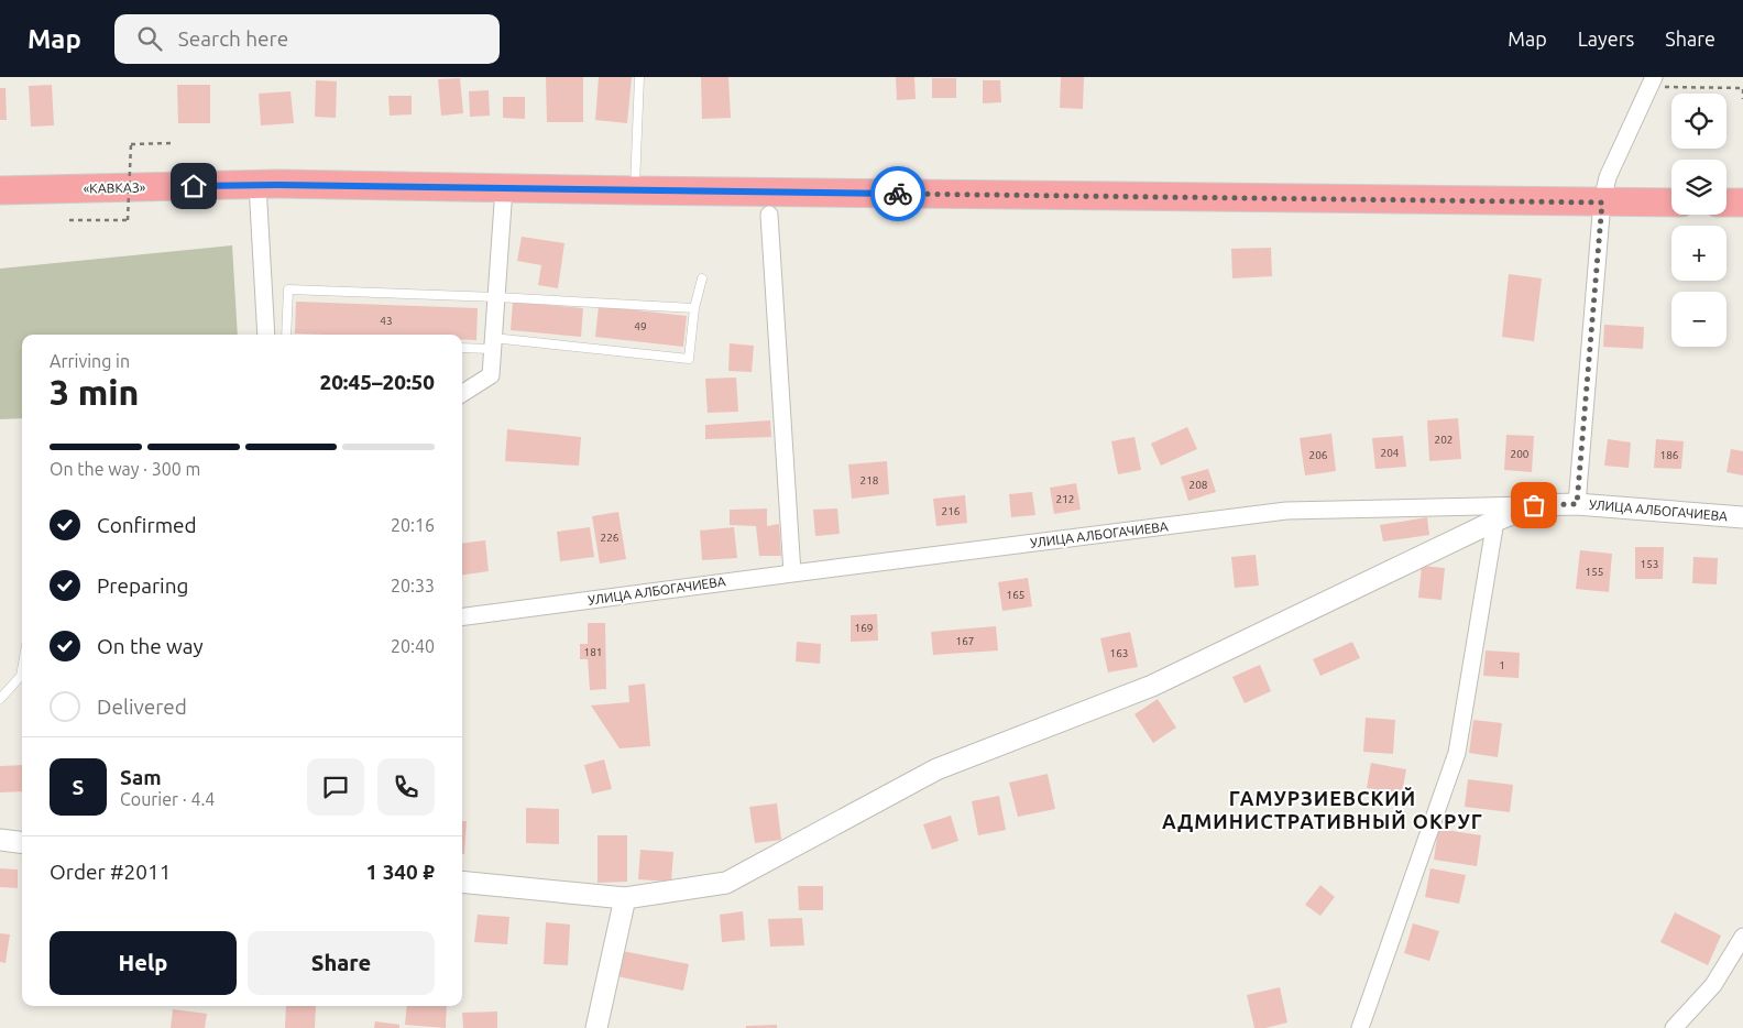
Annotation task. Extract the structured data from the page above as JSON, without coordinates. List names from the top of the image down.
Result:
{
  "streets": {
    "highway": ["«КАВКАЗ»"],
    "street": ["УЛИЦА АЛБОГАЧИЕВА"]
  },
  "districts": ["ГАМУРЗИЕВСКИЙ АДМИНИСТРАТИВНЫЙ ОКРУГ"],
  "house_numbers": [
    "43",
    "49",
    "202",
    "204",
    "200",
    "206",
    "186",
    "218",
    "208",
    "212",
    "216",
    "226",
    "153",
    "155",
    "165",
    "169",
    "167",
    "181",
    "163",
    "1"
  ],
  "page": {
    "header": "Map",
    "search": "Search here",
    "nav": ["Map", "Layers", "Share"],
    "map_buttons": ["+", "−"],
    "heading": ["3 min", "Arriving in", "20:45–20:50"],
    "panel": [
      "Sam",
      "Courier · 4.4",
      "Order #2011",
      "1 340 ₽"
    ],
    "bar": "On the way · 300 m",
    "list": [
      ["Confirmed", "20:16"],
      ["Preparing", "20:33"],
      ["On the way", "20:40"],
      "Delivered"
    ],
    "round": "S",
    "buttons": ["Help", "Share"]
  }
}
